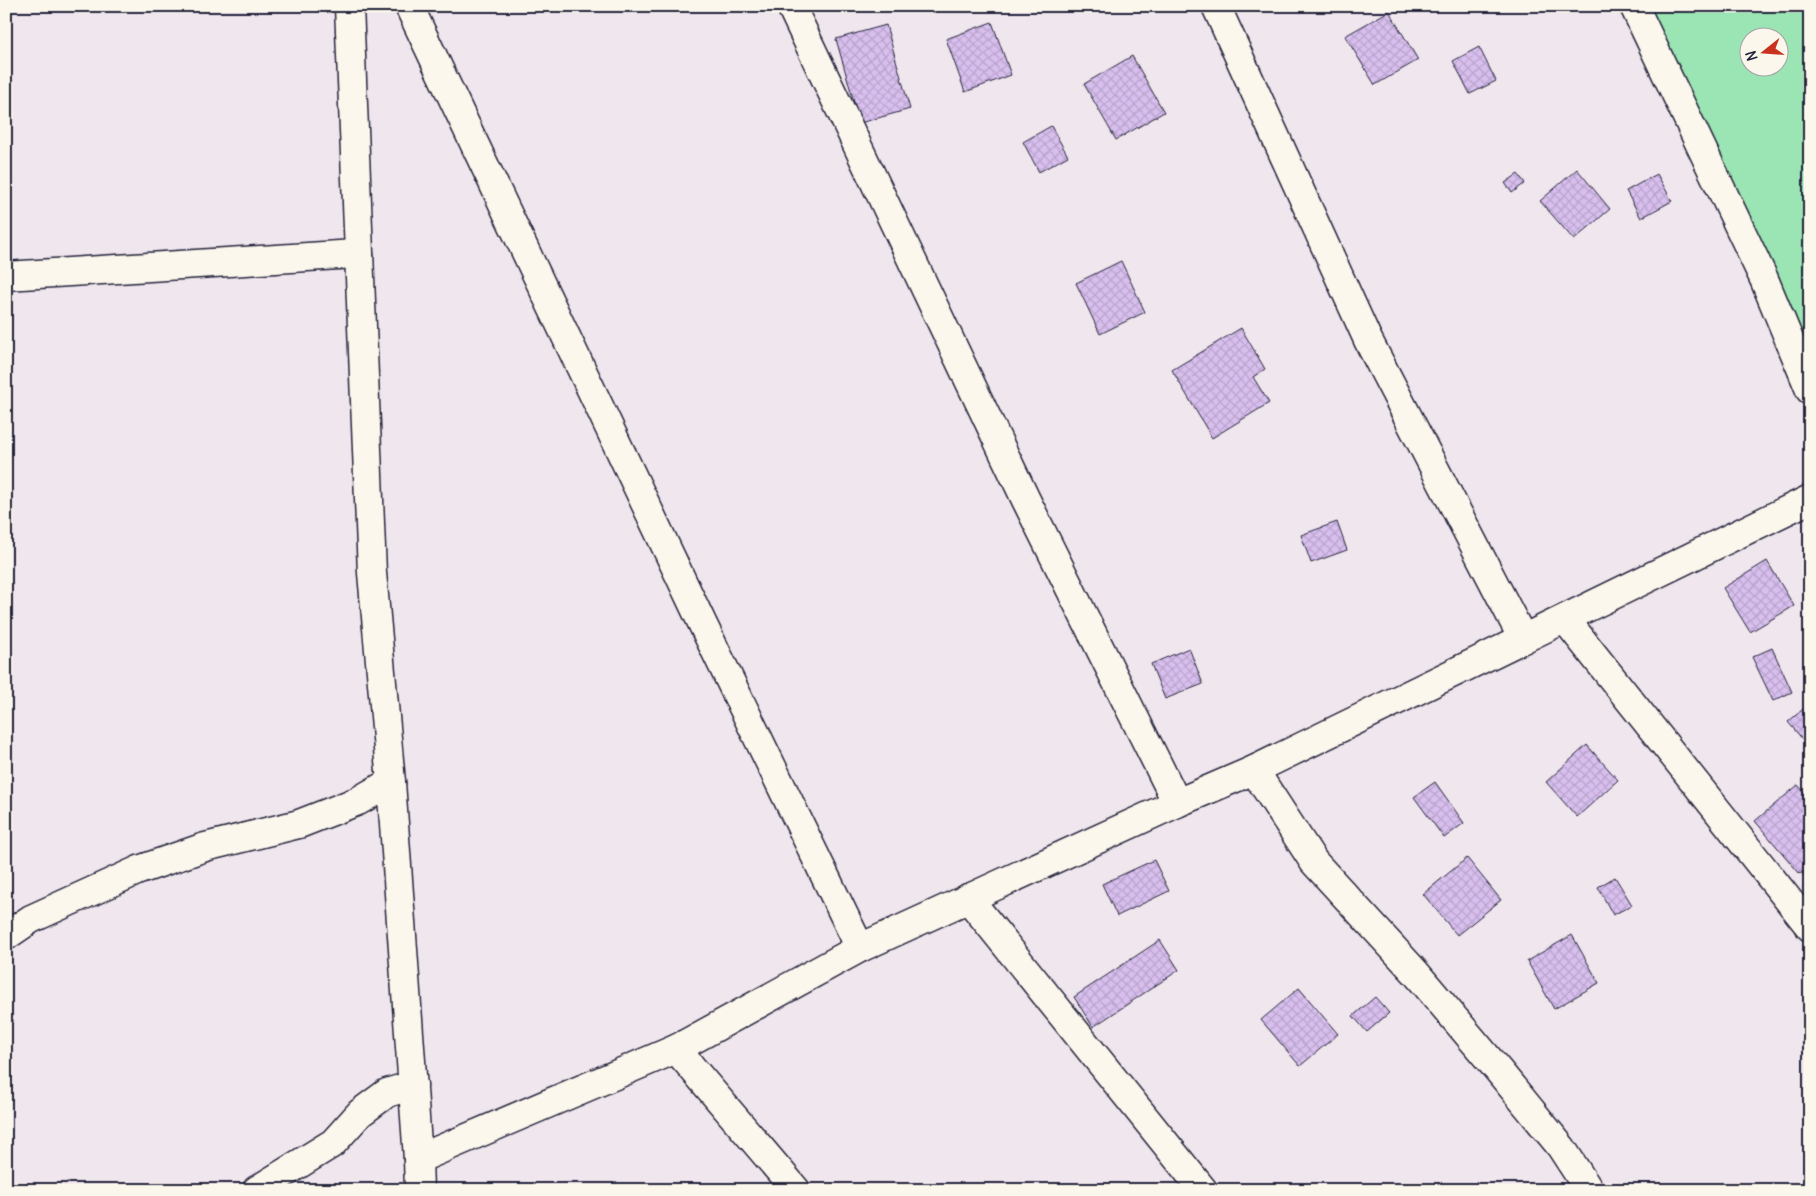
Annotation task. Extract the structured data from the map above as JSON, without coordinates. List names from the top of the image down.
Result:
{
  "north": "left"
}
